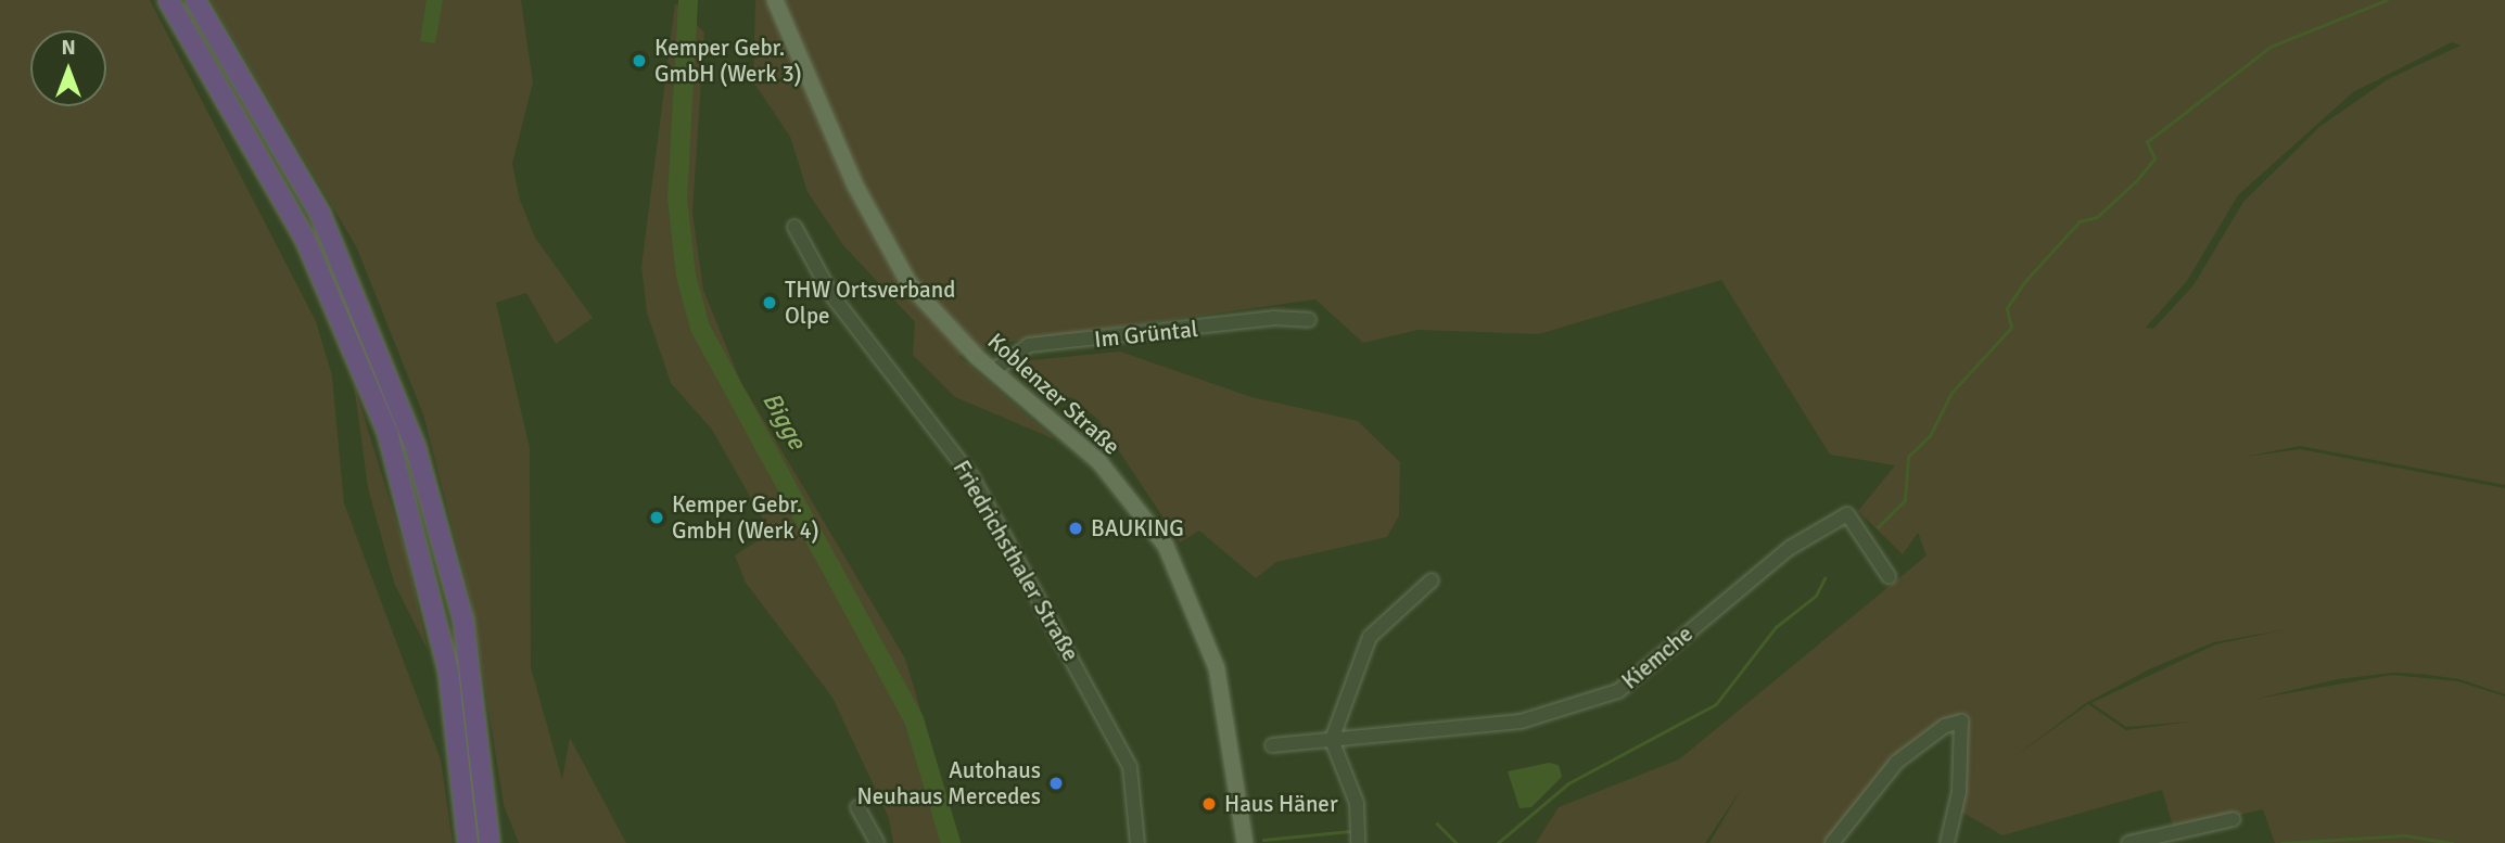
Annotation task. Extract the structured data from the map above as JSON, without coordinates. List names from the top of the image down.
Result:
{
  "streets": {
    "main road": ["Koblenzer Straße"],
    "street": ["Im Grüntal", "Friedrichsthaler Straße", "Kiemche"]
  },
  "crossings": [
    ["Im Grüntal", "Koblenzer Straße"]
  ],
  "water": ["Bigge"],
  "places": [
    "Kemper Gebr. GmbH (Werk 3)",
    "THW Ortsverband Olpe",
    "Kemper Gebr. GmbH (Werk 4)",
    "BAUKING",
    "Autohaus Neuhaus Mercedes",
    "Haus Häner"
  ],
  "north": "top"
}
